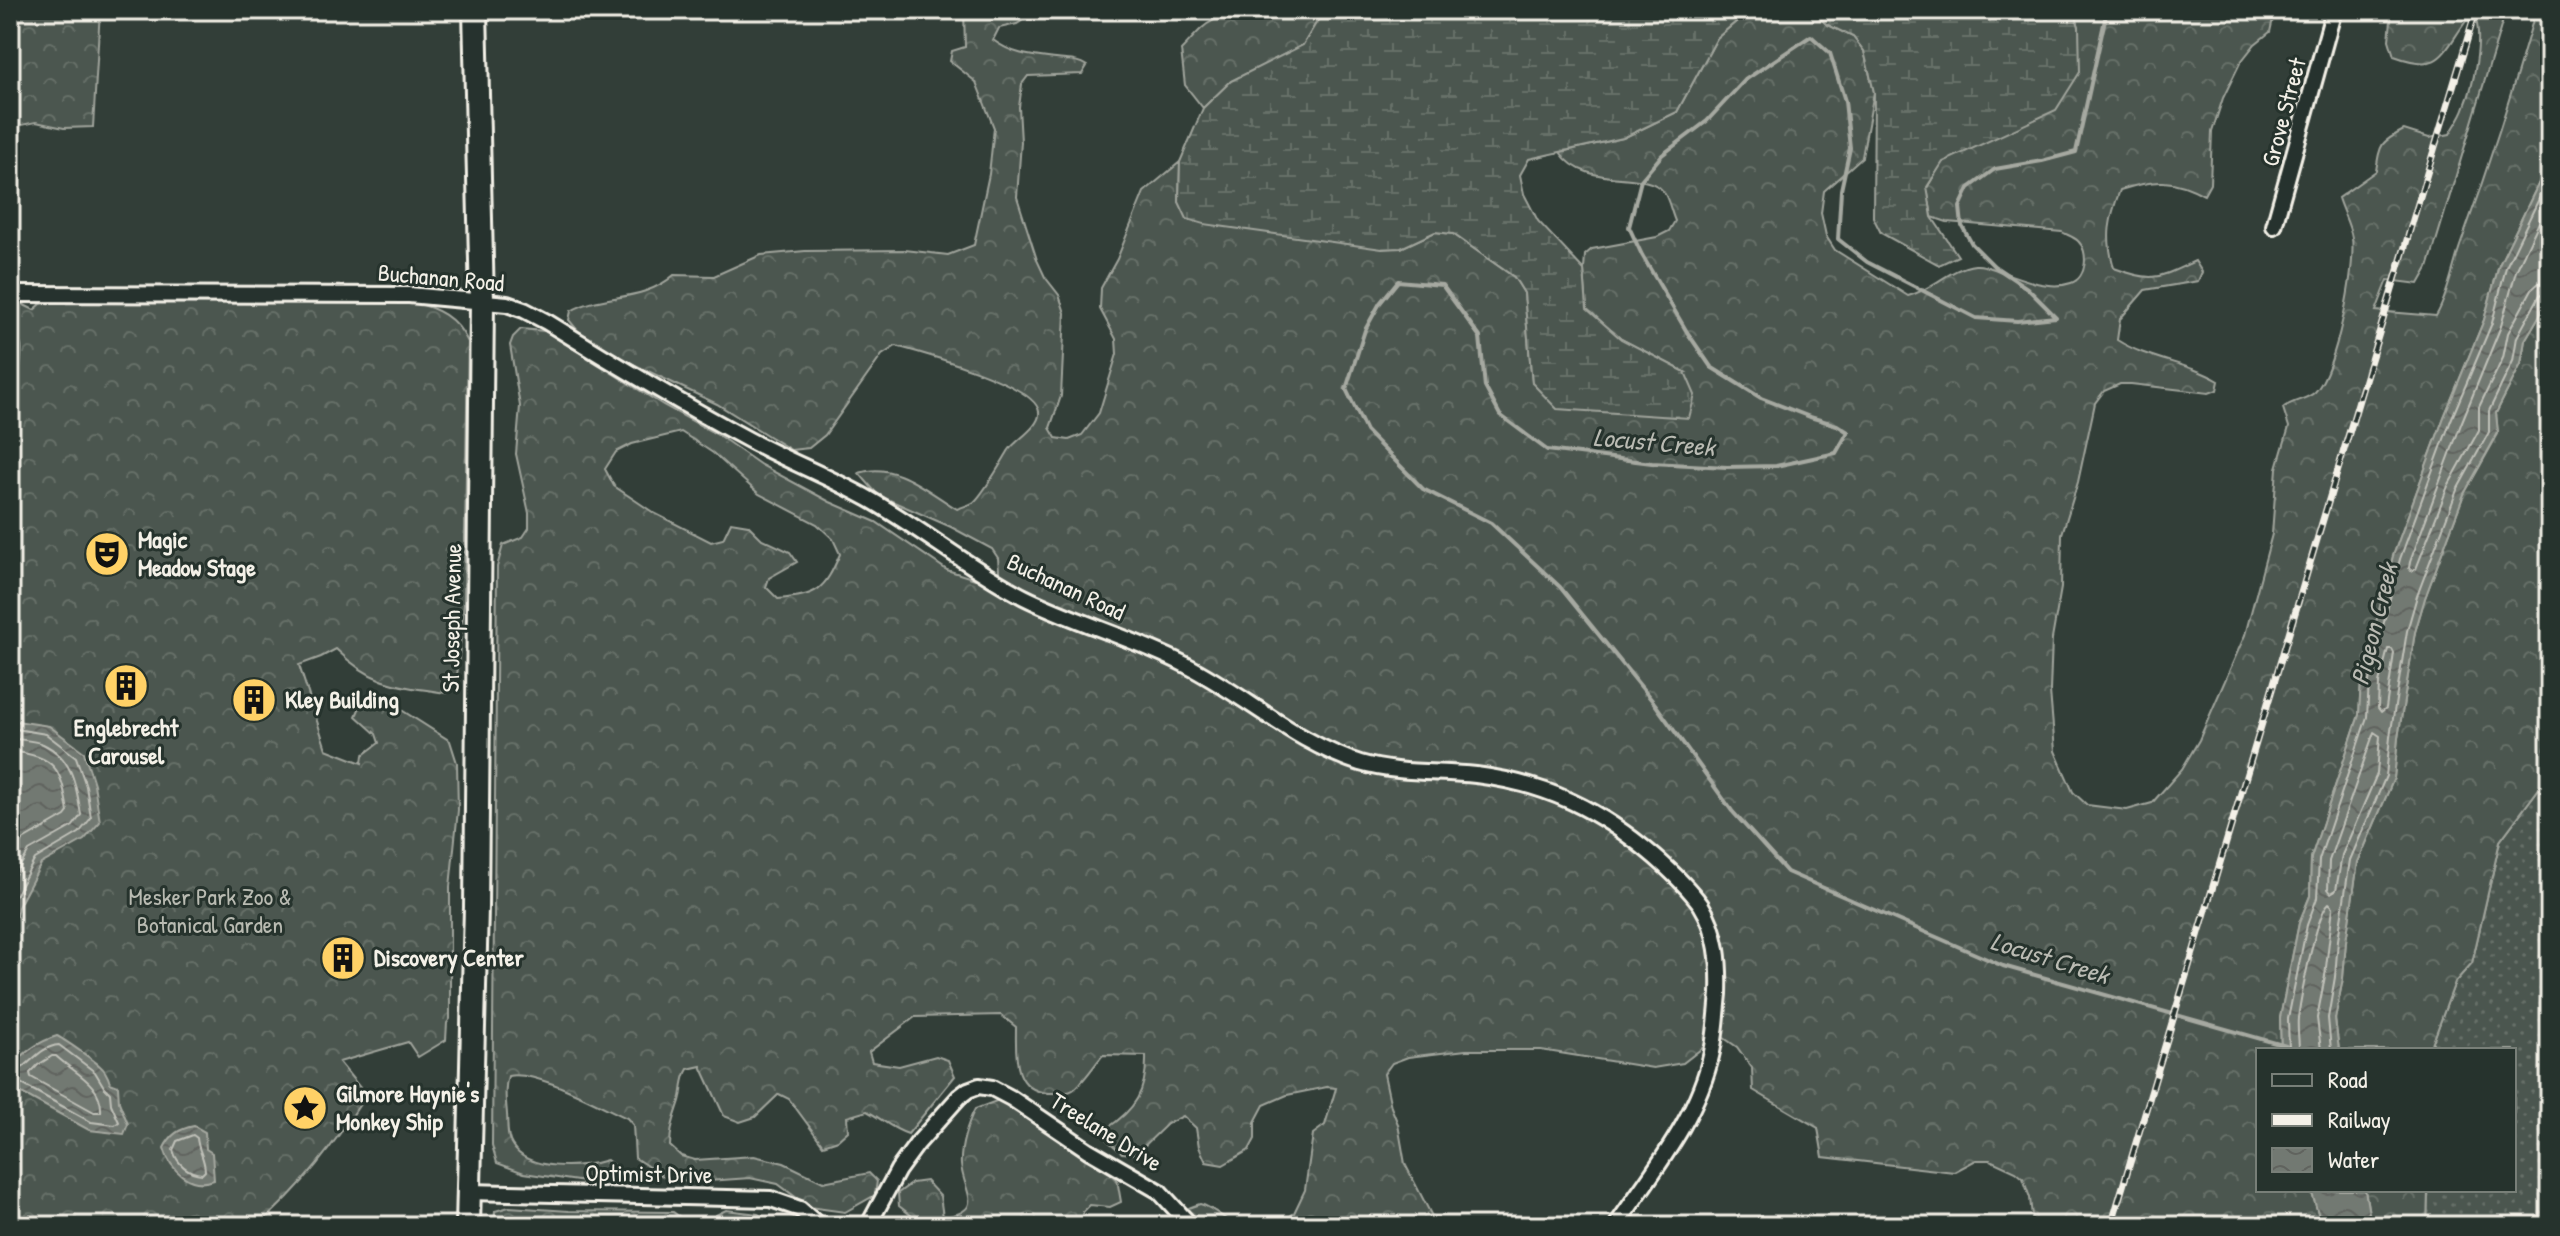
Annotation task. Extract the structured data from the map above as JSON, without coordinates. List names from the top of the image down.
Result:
{
  "streets": {
    "main road": ["St Joseph Avenue"],
    "street": [
      "Grove Street",
      "Buchanan Road",
      "Treelane Drive",
      "Optimist Drive"
    ]
  },
  "crossings": [
    ["Buchanan Road", "St Joseph Avenue"],
    ["St Joseph Avenue", "Optimist Drive"]
  ],
  "water": ["Locust Creek", "Pigeon Creek"],
  "parks": ["Mesker Park Zoo & Botanical Garden"],
  "places": {
    "theatre": ["Magic Meadow Stage"],
    "building": ["Englebrecht Carousel", "Kley Building", "Discovery Center"],
    "place": ["Gilmore Haynie's Monkey Ship"]
  },
  "legend": ["Road", "Railway", "Water"]
}
